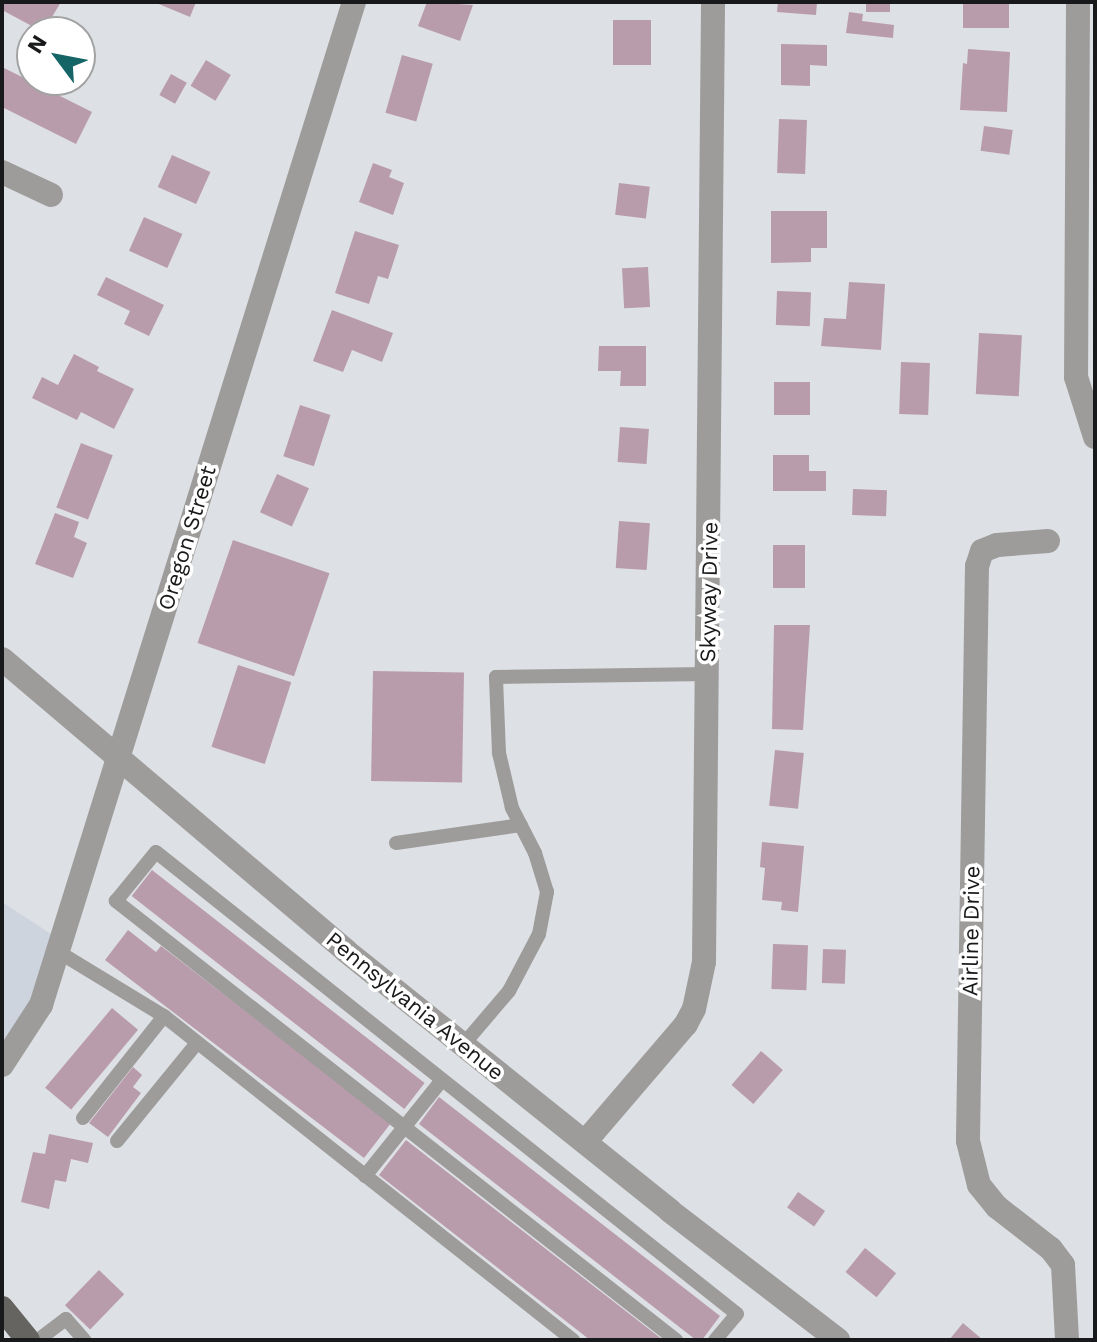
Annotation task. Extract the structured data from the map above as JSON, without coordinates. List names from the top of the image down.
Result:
{
  "streets": {
    "street": [
      "Oregon Street",
      "Skyway Drive",
      "Airline Drive",
      "Pennsylvania Avenue"
    ]
  },
  "crossings": [
    ["Oregon Street", "Pennsylvania Avenue"],
    ["Skyway Drive", "Pennsylvania Avenue"]
  ],
  "north": "top left"
}
